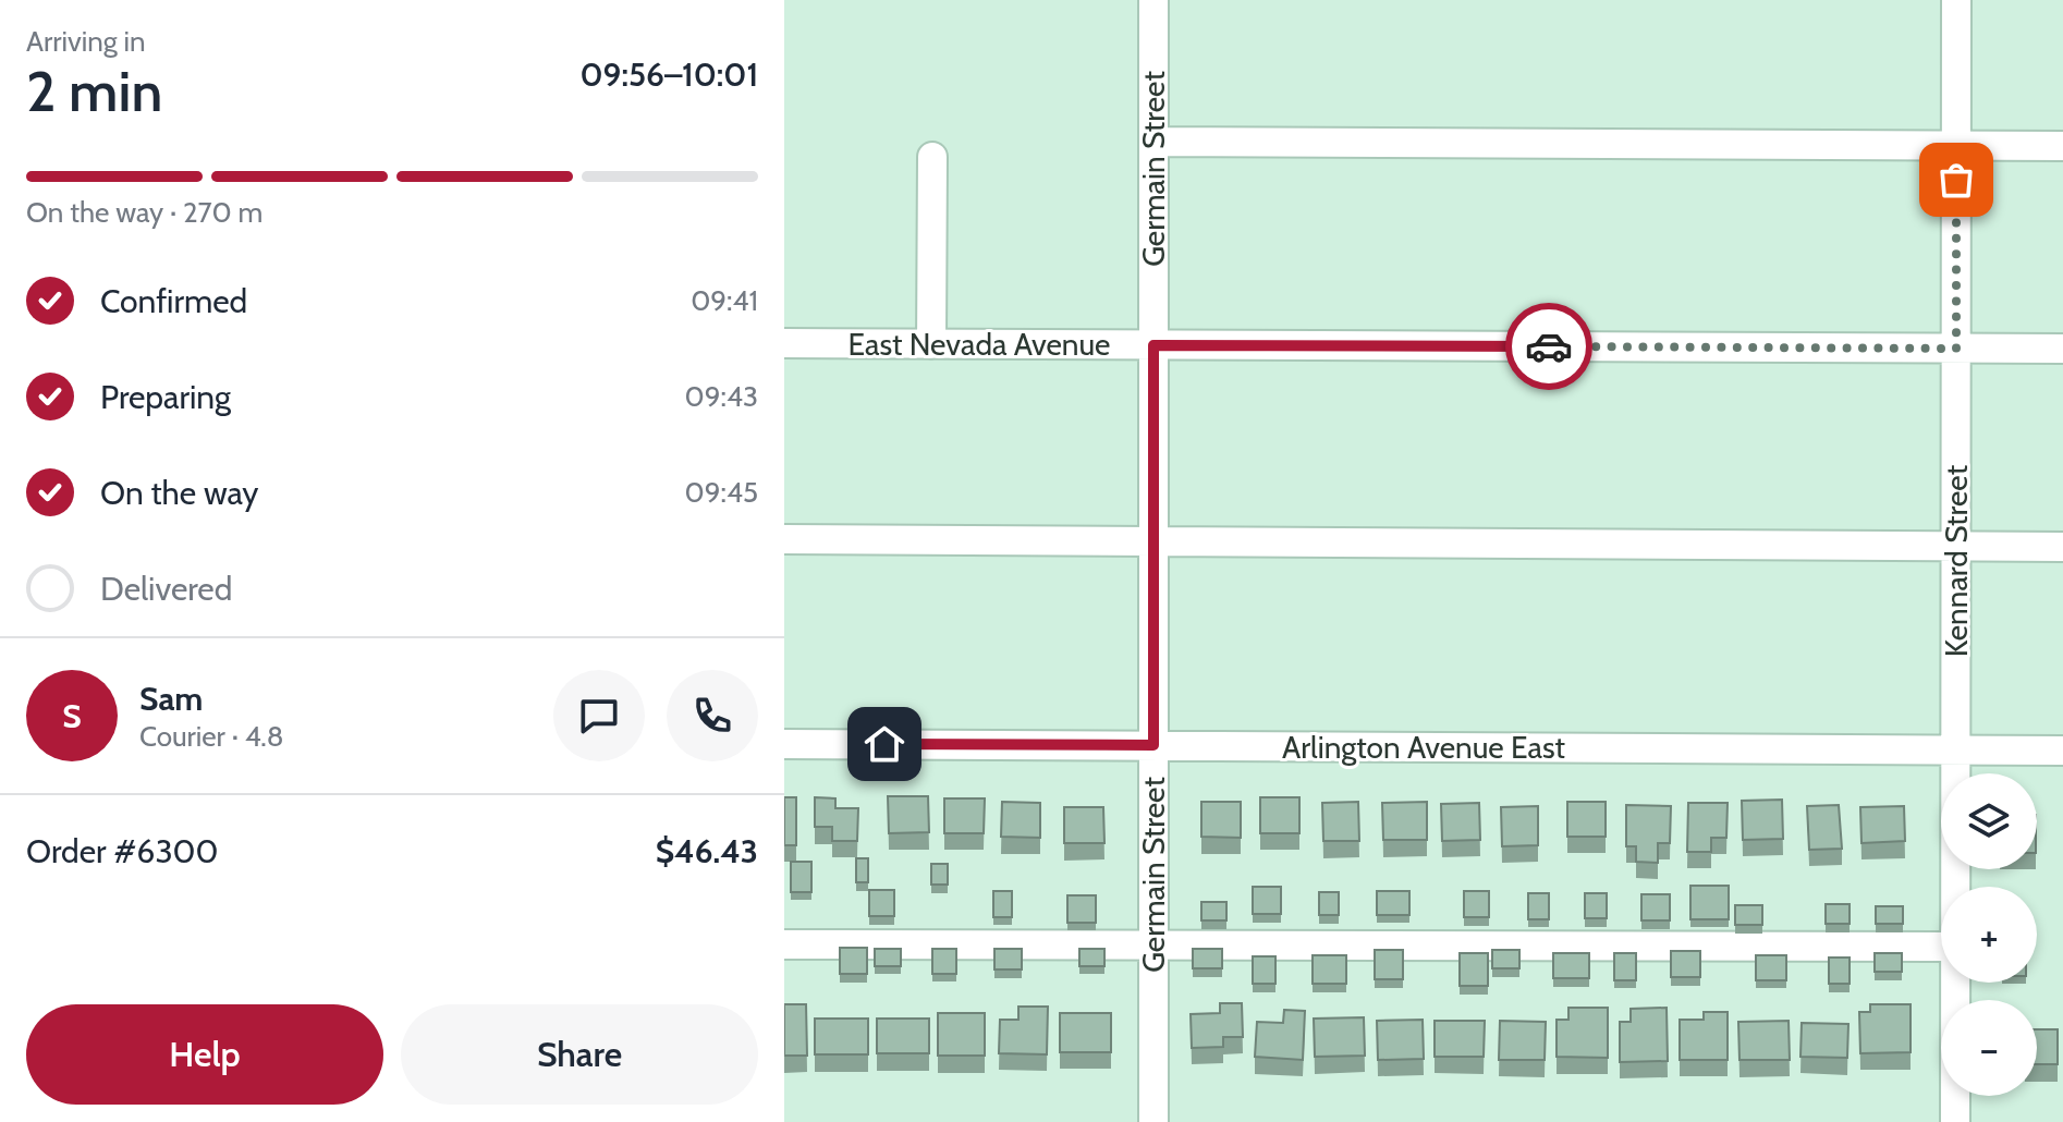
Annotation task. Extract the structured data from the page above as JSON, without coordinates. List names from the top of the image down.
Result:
{
  "streets": {
    "street": [
      "Germain Street",
      "East Nevada Avenue",
      "Kennard Street",
      "Arlington Avenue East"
    ]
  },
  "crossings": [
    ["Germain Street", "East Nevada Avenue"],
    ["Germain Street", "Arlington Avenue East"],
    ["East Nevada Avenue", "Kennard Street"],
    ["Kennard Street", "Arlington Avenue East"]
  ],
  "page": {
    "heading": ["2 min", "Arriving in", "09:56–10:01"],
    "panel": [
      "Sam",
      "Courier · 4.8",
      "Order #6300",
      "$46.43"
    ],
    "bar": "On the way · 270 m",
    "list": [
      ["Confirmed", "09:41"],
      ["Preparing", "09:43"],
      ["On the way", "09:45"],
      "Delivered"
    ],
    "round": "S",
    "map_buttons": ["+", "−"],
    "buttons": ["Help", "Share"]
  }
}
